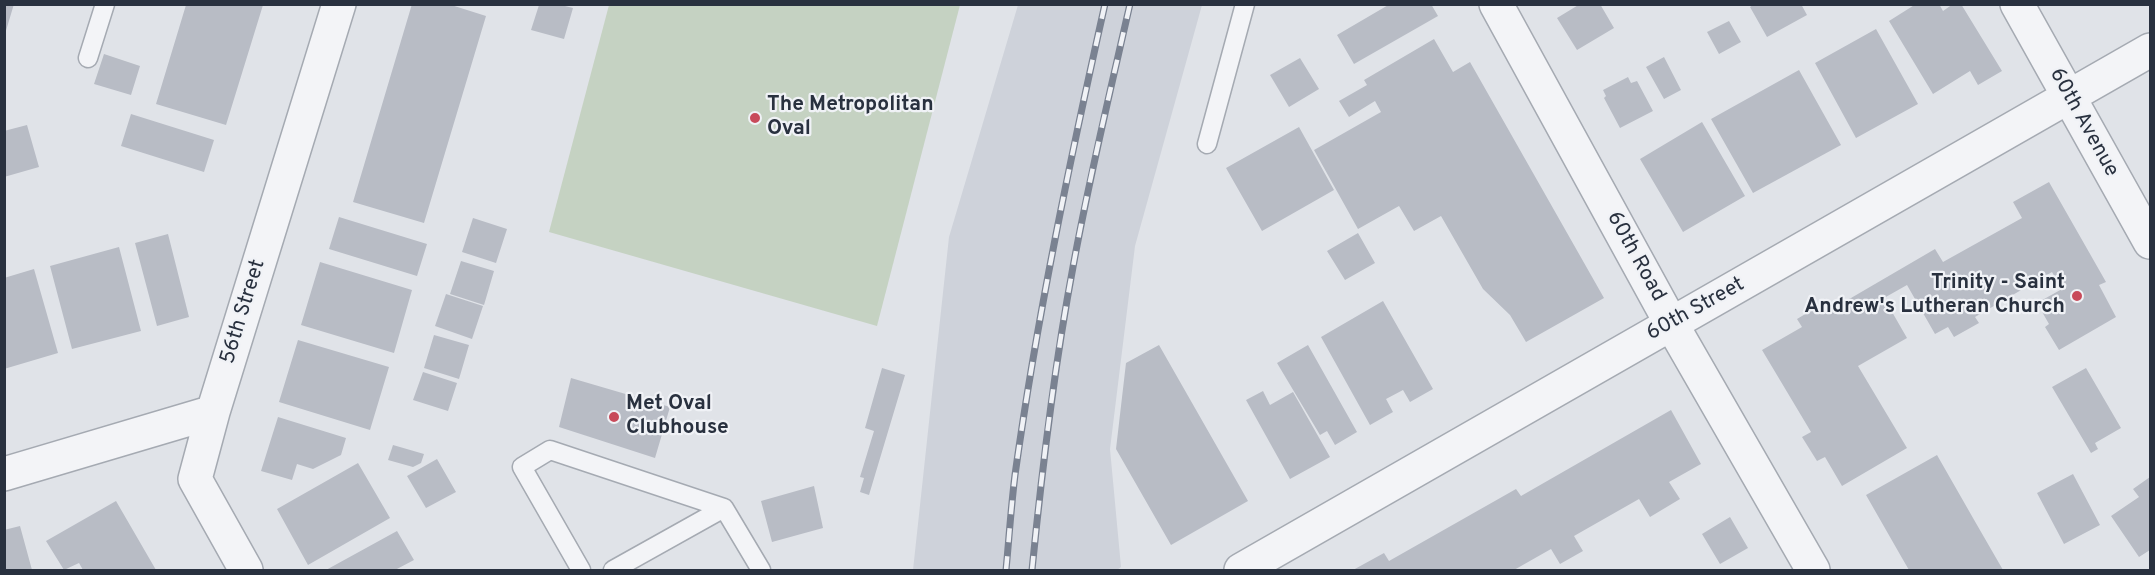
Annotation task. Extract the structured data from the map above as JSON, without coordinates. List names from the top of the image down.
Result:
{
  "streets": {
    "street": [
      "60th Avenue",
      "60th Road",
      "60th Street",
      "56th Street"
    ]
  },
  "crossings": [
    ["60th Avenue", "60th Street"],
    ["60th Road", "60th Street"]
  ],
  "places": ["The Metropolitan Oval", "Trinity - Saint Andrew's Lutheran Church", "Met Oval Clubhouse"]
}
